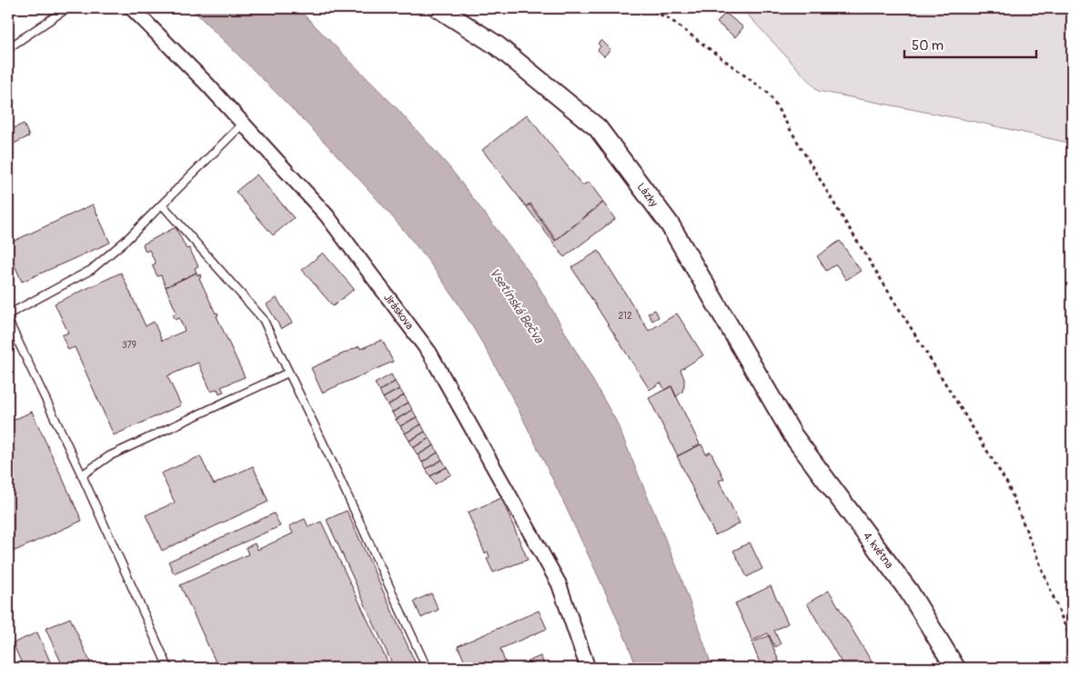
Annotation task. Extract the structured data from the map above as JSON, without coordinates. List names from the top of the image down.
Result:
{
  "streets": {
    "street": ["Lázky", "Jiráskova", "4. května"]
  },
  "crossings": [
    ["Lázky", "4. května"]
  ],
  "water": ["Vsetínská Bečva"],
  "house_numbers": ["212", "379"],
  "scale_bar": "50 m"
}
